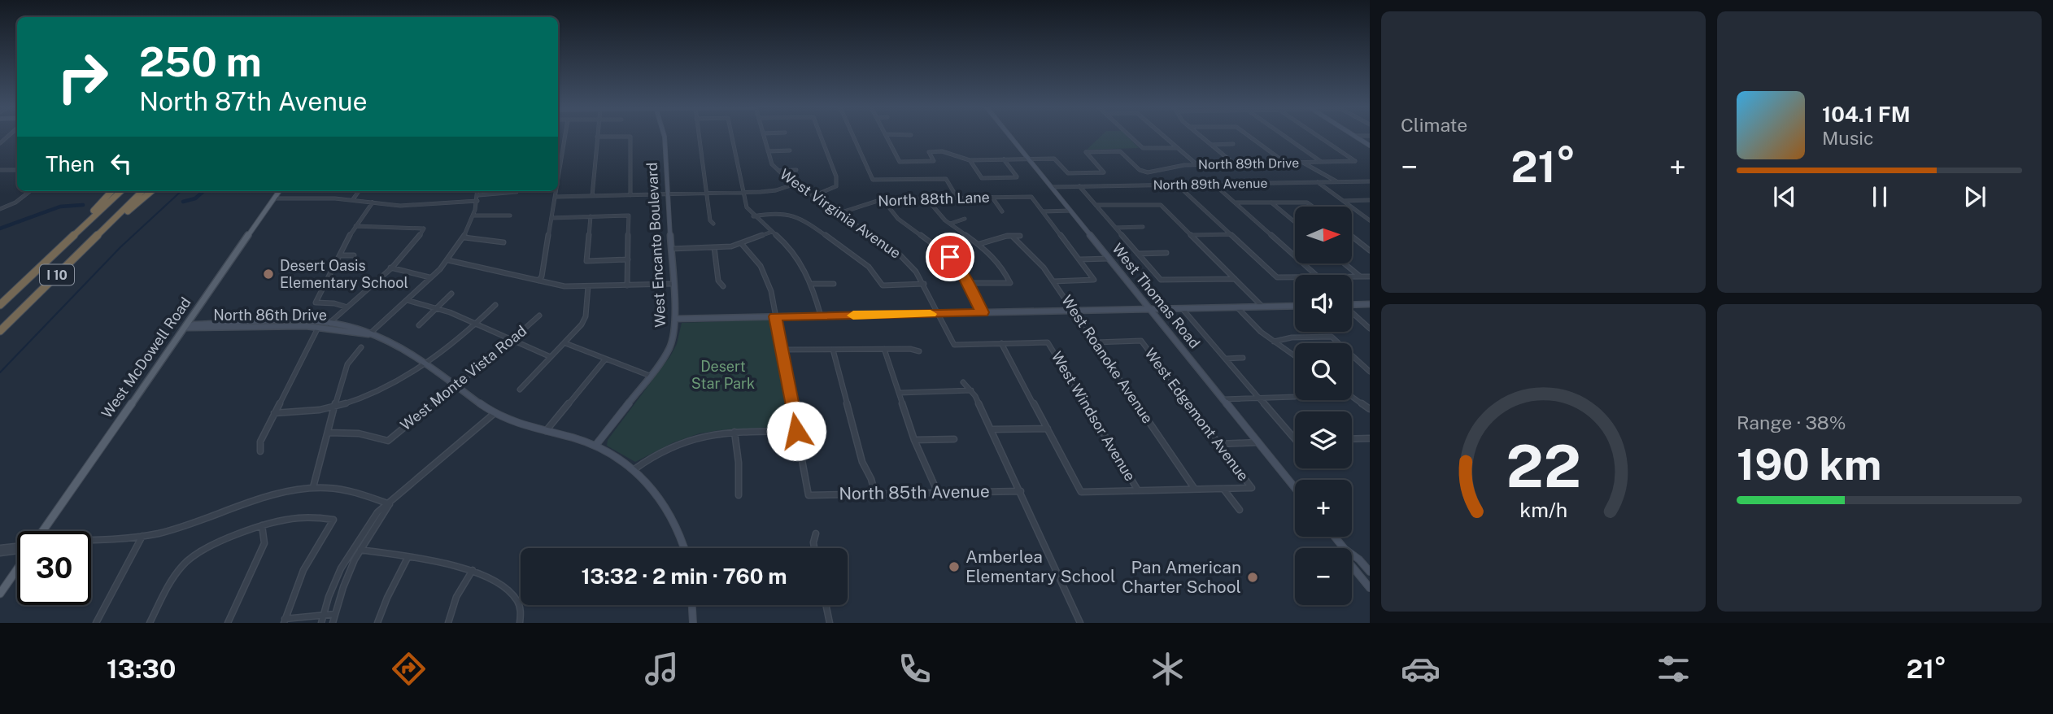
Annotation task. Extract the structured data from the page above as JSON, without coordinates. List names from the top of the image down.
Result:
{
  "streets": {
    "highway": ["I 10"],
    "main road": ["West McDowell Road"],
    "street": [
      "North 89th Drive",
      "North 89th Avenue",
      "North 88th Lane",
      "West Virginia Avenue",
      "West Encanto Boulevard",
      "West Thomas Road",
      "North 86th Drive",
      "West Roanoke Avenue",
      "West Monte Vista Road",
      "West Edgemont Avenue",
      "West Windsor Avenue",
      "North 85th Avenue"
    ]
  },
  "crossings": [
    ["North 89th Drive", "West Thomas Road"],
    ["North 89th Avenue", "West Thomas Road"],
    ["North 88th Lane", "West Virginia Avenue"],
    ["West Virginia Avenue", "West Windsor Avenue"],
    ["West Encanto Boulevard", "North 86th Drive"],
    ["North 86th Drive", "West McDowell Road"],
    ["North 86th Drive", "West Monte Vista Road"],
    ["West Roanoke Avenue", "West Edgemont Avenue"]
  ],
  "parks": ["Desert Star Park"],
  "places": ["Desert Oasis Elementary School", "Amberlea Elementary School", "Pan American Charter School"],
  "north": "right",
  "page": {
    "tile": [
      "Climate",
      ["Range · 38%", "190 km"]
    ],
    "turn": ["250 m", "North 87th Avenue"],
    "song": ["104.1 FM", "Music"],
    "then": "Then",
    "heat": ["−", "21°", "+"],
    "map_buttons": ["+", "−"],
    "limit": "30",
    "trip": "13:32 · 2 min · 760 m",
    "tabs": ["13:30", "21°"],
    "gauge": ["22", "km/h"]
  }
}
